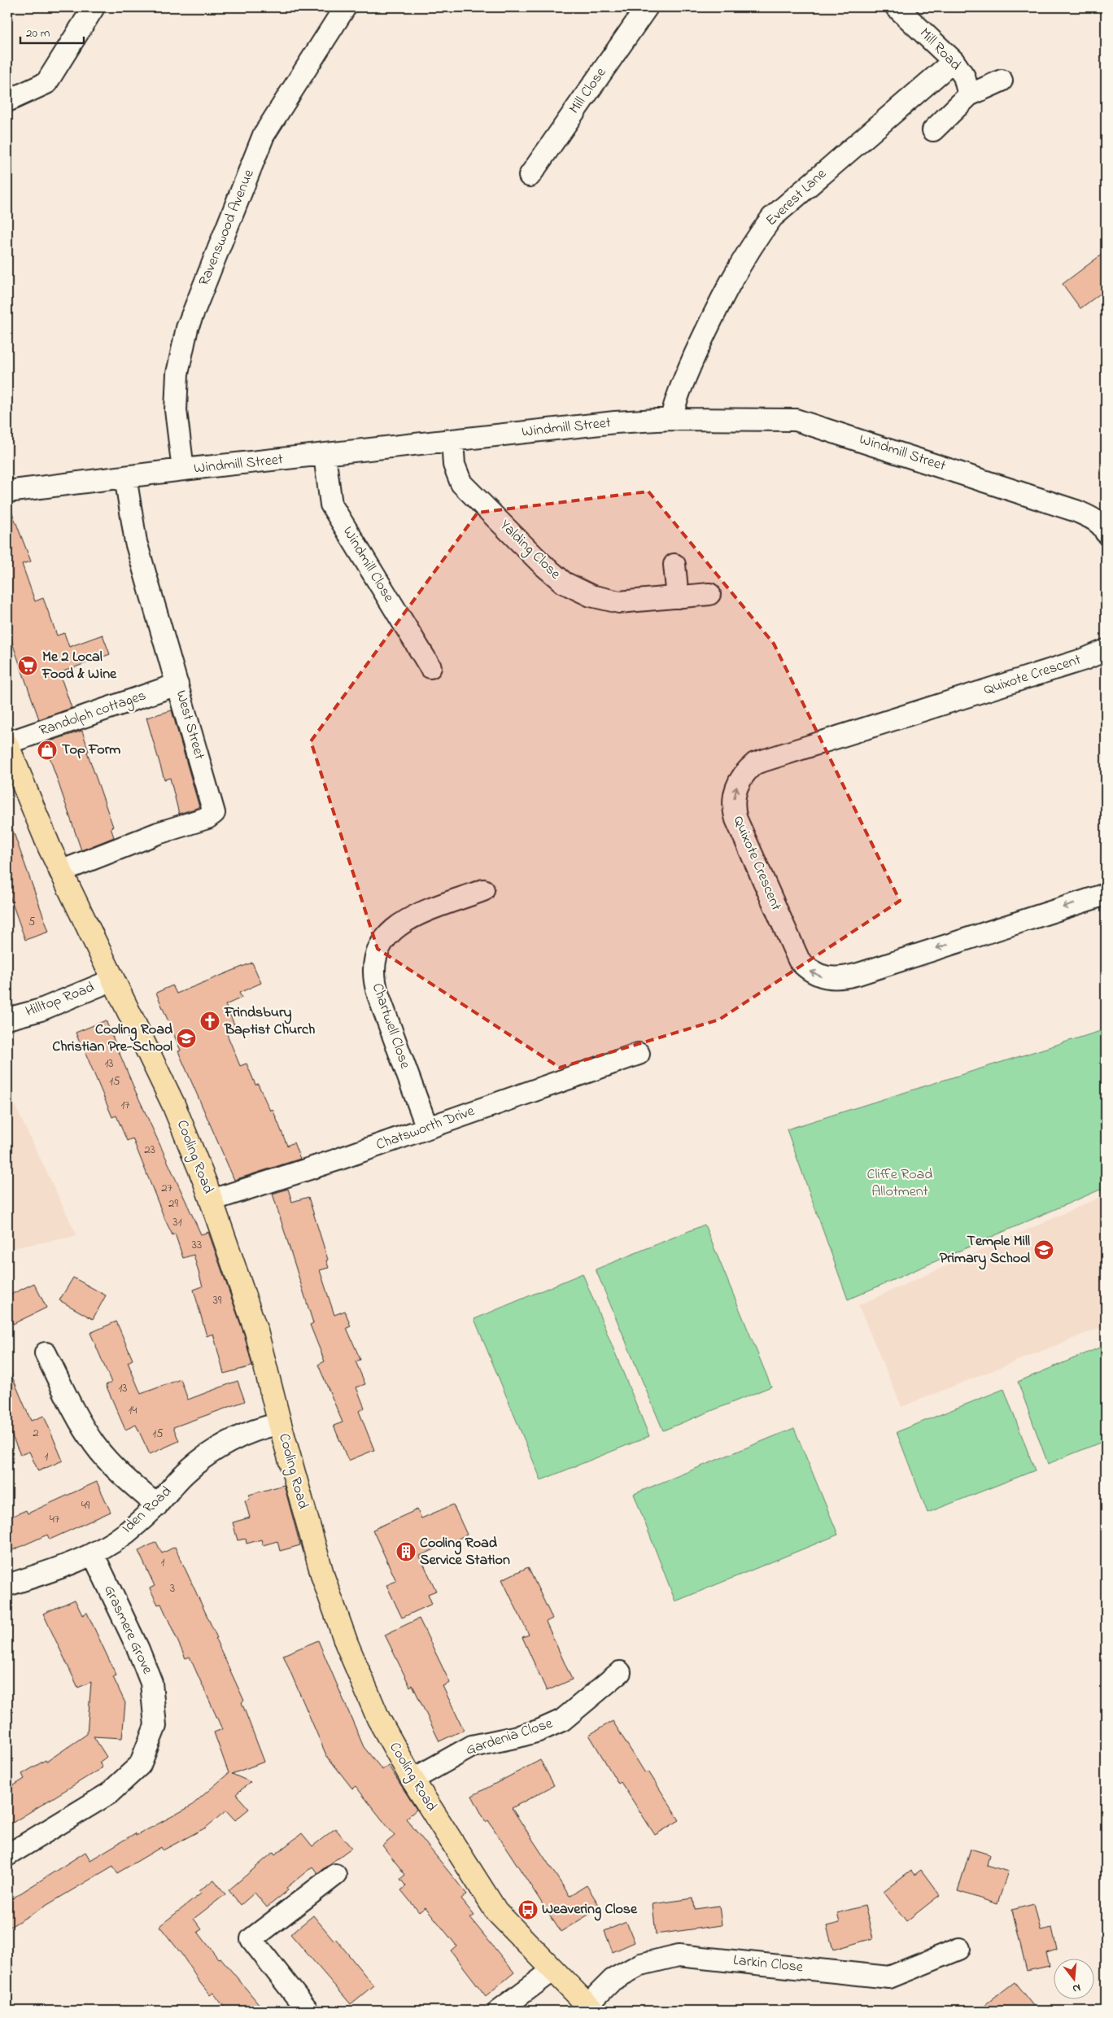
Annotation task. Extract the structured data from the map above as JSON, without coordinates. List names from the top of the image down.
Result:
{
  "streets": {
    "main road": ["Cooling Road"],
    "street": [
      "Mill Road",
      "Mill Close",
      "Everest Lane",
      "Ravenswood Avenue",
      "Windmill Street",
      "Yalding Close",
      "Windmill Close",
      "Quixote Crescent",
      "Randolph cottages",
      "West Street",
      "Hilltop Road",
      "Chartwell Close",
      "Chatsworth Drive",
      "Iden Road",
      "Grasmere Grove",
      "Gardenia Close",
      "Larkin Close"
    ]
  },
  "crossings": [
    ["Mill Road", "Everest Lane"],
    ["Everest Lane", "Windmill Street"],
    ["Ravenswood Avenue", "Windmill Street"],
    ["Windmill Street", "Yalding Close"],
    ["Windmill Street", "Windmill Close"],
    ["Windmill Street", "West Street"],
    ["Randolph cottages", "West Street"],
    ["Randolph cottages", "Cooling Road"],
    ["West Street", "Cooling Road"],
    ["Hilltop Road", "Cooling Road"],
    ["Chartwell Close", "Chatsworth Drive"],
    ["Chatsworth Drive", "Cooling Road"],
    ["Cooling Road", "Iden Road"],
    ["Cooling Road", "Gardenia Close"],
    ["Cooling Road", "Larkin Close"],
    ["Iden Road", "Grasmere Grove"]
  ],
  "parks": ["Cliffe Road Allotment"],
  "places": {
    "supermarket": ["Me 2 Local Food & Wine"],
    "shop": ["Top Form"],
    "church": ["Frindsbury Baptist Church"],
    "school or university": ["Cooling Road Christian Pre-School", "Temple Mill Primary School"],
    "building": ["Cooling Road Service Station"],
    "bus stop": ["Weavering Close"]
  },
  "house_numbers": [
    "5",
    "13",
    "15",
    "17",
    "23",
    "27",
    "29",
    "31",
    "33",
    "39",
    "13",
    "14",
    "2",
    "15",
    "1",
    "49",
    "47",
    "1",
    "3"
  ],
  "scale_bar": "20 m",
  "north": "bottom"
}
